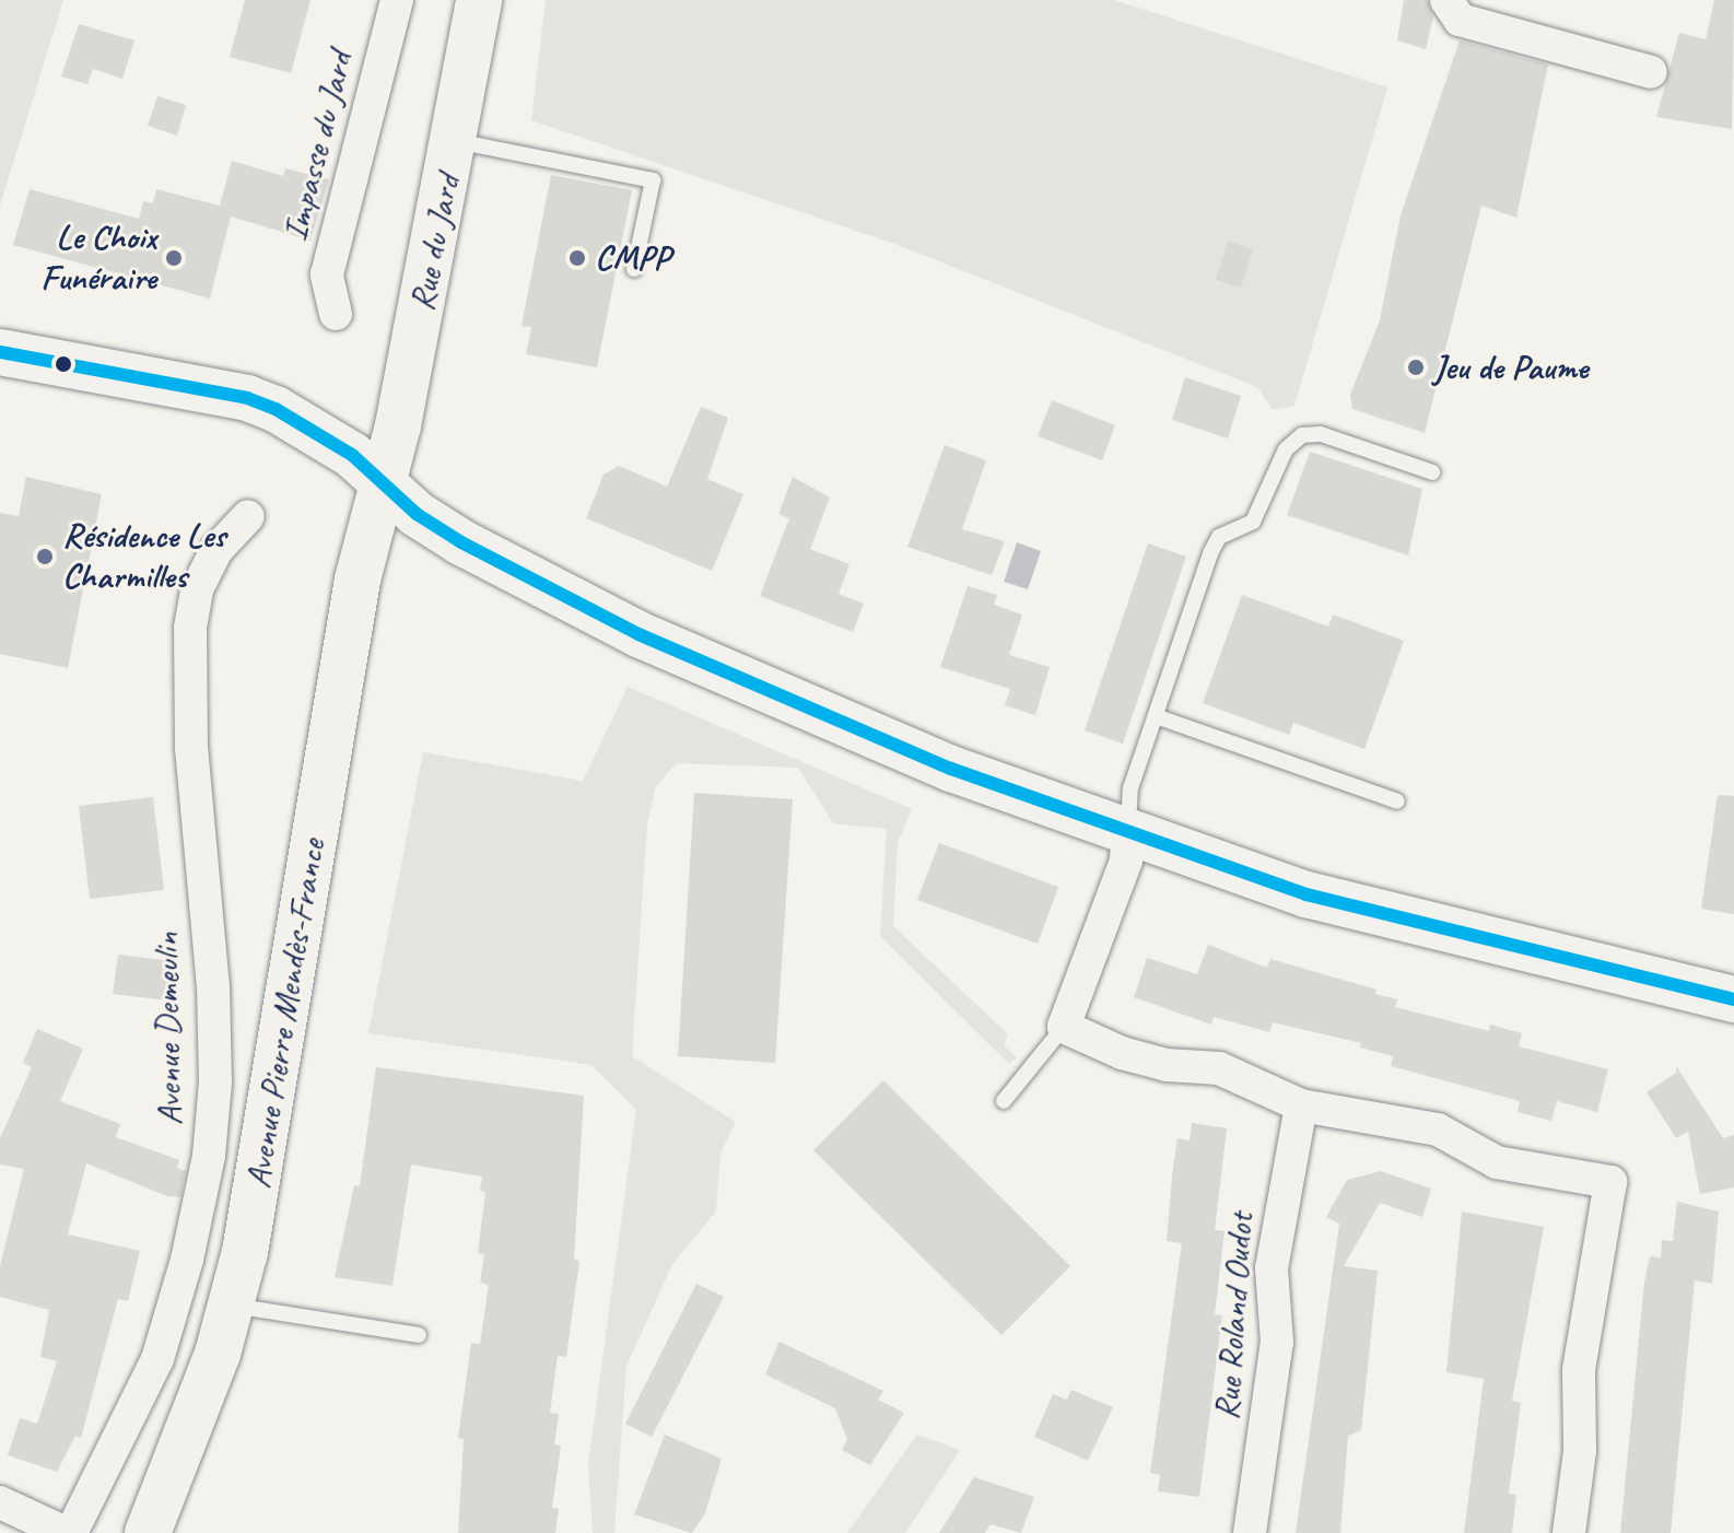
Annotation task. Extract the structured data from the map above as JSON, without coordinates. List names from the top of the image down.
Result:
{
  "streets": {
    "main road": ["Rue du Jard", "Avenue Pierre Mendès-France"],
    "street": ["Impasse du Jard", "Avenue Demeulin", "Rue Roland Oudot"]
  },
  "crossings": [
    ["Rue du Jard", "Avenue Pierre Mendès-France"]
  ],
  "places": [
    "Le Choix Funéraire",
    "CMPP",
    "Jeu de Paume",
    "Résidence Les Charmilles"
  ]
}
